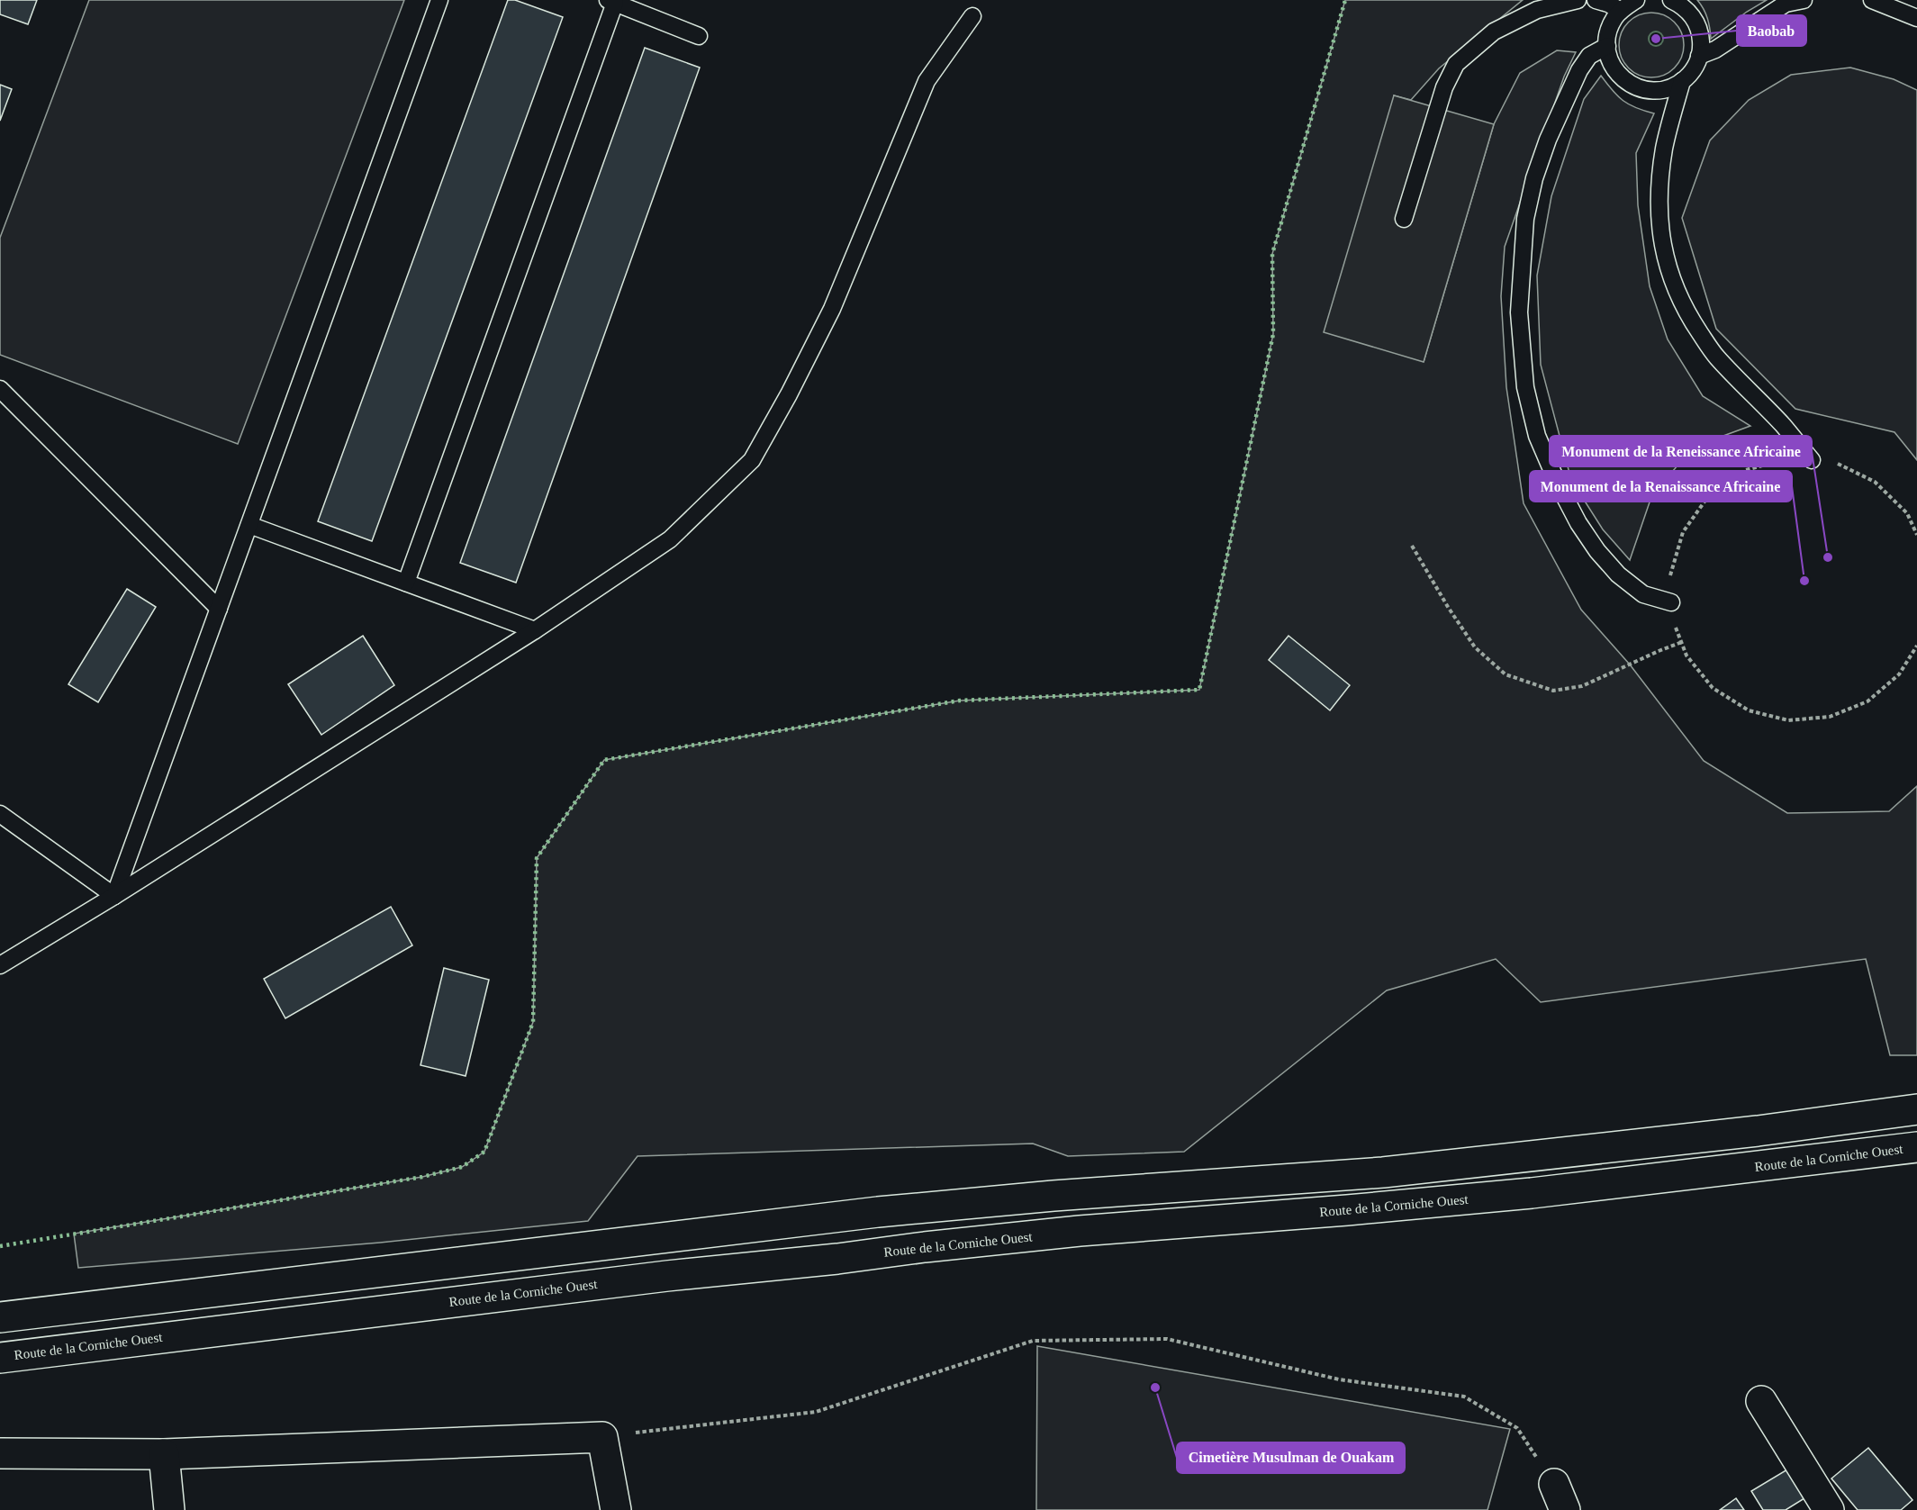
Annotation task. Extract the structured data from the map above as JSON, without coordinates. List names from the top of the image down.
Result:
{
  "streets": {
    "main road": ["Route de la Corniche Ouest"]
  },
  "places": [
    "Baobab",
    "Monument de la Reneissance Africaine",
    "Monument de la Renaissance Africaine",
    "Cimetière Musulman de Ouakam"
  ]
}
